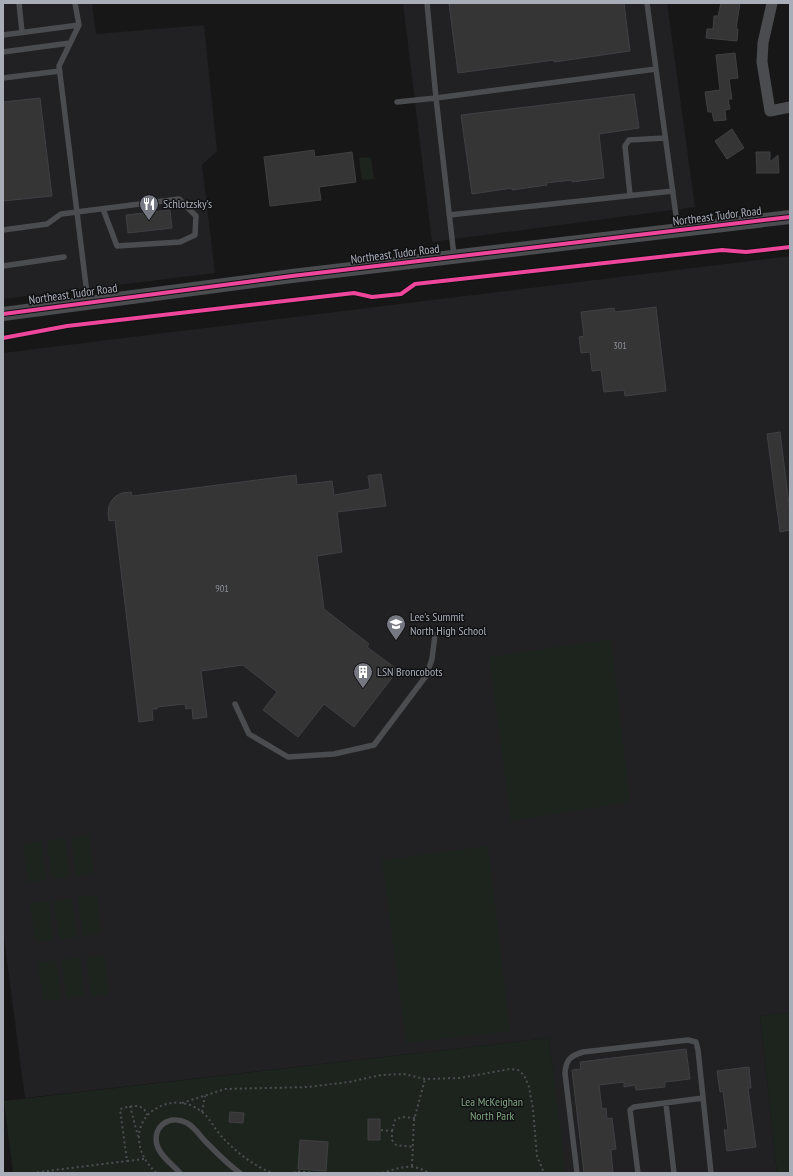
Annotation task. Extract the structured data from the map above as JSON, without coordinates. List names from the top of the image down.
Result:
{
  "streets": {
    "street": ["Northeast Tudor Road"]
  },
  "parks": ["Lea McKeighan North Park"],
  "places": {
    "restaurant": ["Schlotzsky's"],
    "school or university": ["Lee's Summit North High School"],
    "building": ["LSN Broncobots"]
  },
  "house_numbers": ["301", "901"]
}
